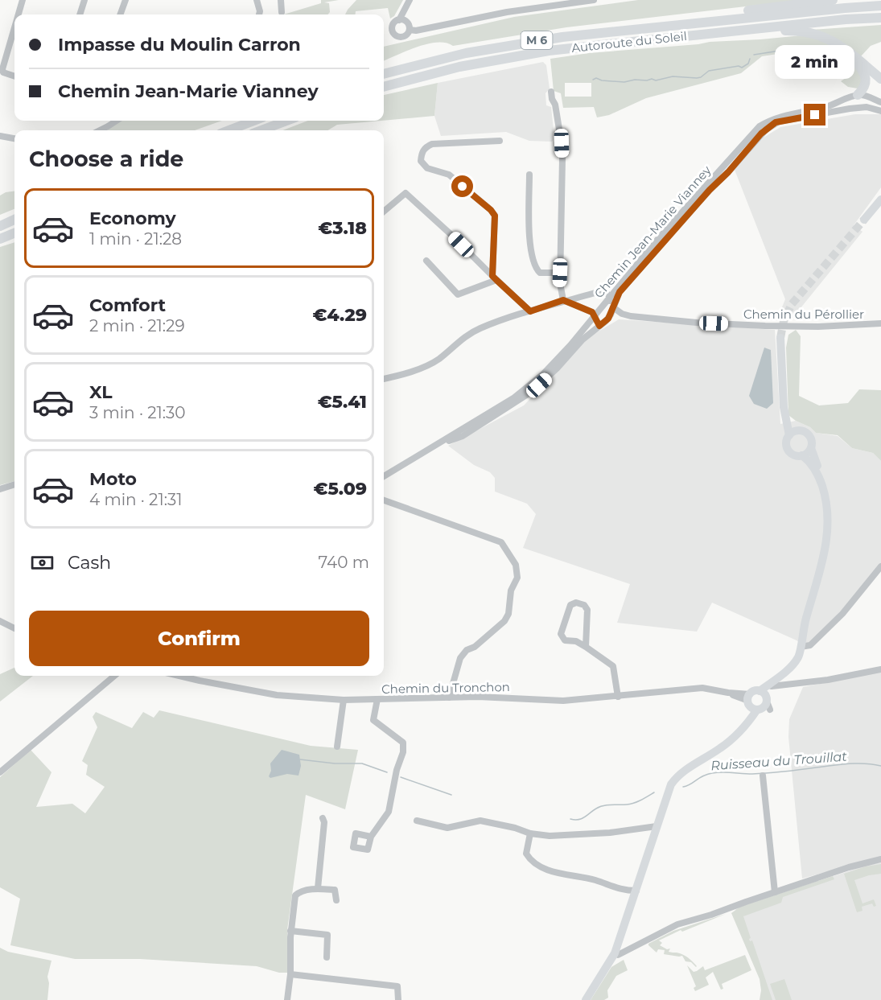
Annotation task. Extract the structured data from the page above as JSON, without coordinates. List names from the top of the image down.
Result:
{
  "streets": {
    "highway": ["M 6", "Autoroute du Soleil"],
    "street": ["Chemin Jean-Marie Vianney", "Chemin du Pérollier", "Chemin du Tronchon"]
  },
  "crossings": [
    ["Chemin Jean-Marie Vianney", "Chemin du Pérollier"]
  ],
  "water": ["Ruisseau du Trouillat"],
  "page": {
    "banner": ["Impasse du Moulin Carron", "Chemin Jean-Marie Vianney"],
    "bubble": "2 min",
    "heading": "Choose a ride",
    "list": [
      {
        "name": "Economy",
        "note": "1 min · 21:28",
        "value": "€3.18"
      },
      {
        "name": "Comfort",
        "note": "2 min · 21:29",
        "value": "€4.29"
      },
      {
        "name": "XL",
        "note": "3 min · 21:30",
        "value": "€5.41"
      },
      {
        "name": "Moto",
        "note": "4 min · 21:31",
        "value": "€5.09"
      }
    ],
    "pay": ["Cash", "740 m"],
    "buttons": "Confirm"
  }
}
